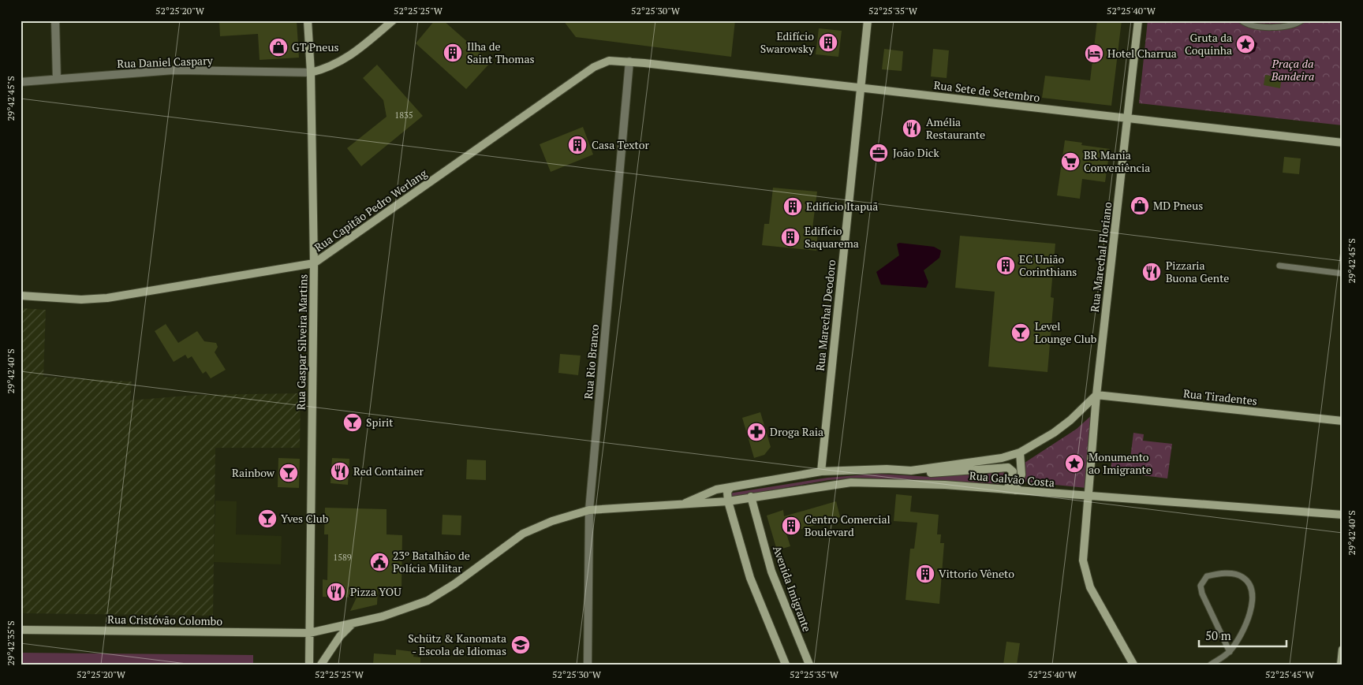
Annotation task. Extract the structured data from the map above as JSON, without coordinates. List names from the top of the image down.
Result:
{
  "streets": {
    "street": [
      "Rua Daniel Caspary",
      "Rua Sete de Setembro",
      "Rua Capitão Pedro Werlang",
      "Rua Marechal Floriano",
      "Rua Marechal Deodoro",
      "Rua Gaspar Silveira Martins",
      "Rua Rio Branco",
      "Rua Tiradentes",
      "Rua Galvão Costa",
      "Avenida Imigrante",
      "Rua Cristóvão Colombo"
    ]
  },
  "crossings": [
    ["Rua Daniel Caspary", "Rua Gaspar Silveira Martins"],
    ["Rua Sete de Setembro", "Rua Capitão Pedro Werlang"],
    ["Rua Sete de Setembro", "Rua Marechal Floriano"],
    ["Rua Sete de Setembro", "Rua Marechal Deodoro"],
    ["Rua Sete de Setembro", "Rua Rio Branco"],
    ["Rua Capitão Pedro Werlang", "Rua Gaspar Silveira Martins"],
    ["Rua Capitão Pedro Werlang", "Rua Rio Branco"],
    ["Rua Marechal Floriano", "Rua Tiradentes"],
    ["Rua Marechal Floriano", "Rua Galvão Costa"],
    ["Rua Marechal Deodoro", "Rua Galvão Costa"],
    ["Rua Gaspar Silveira Martins", "Rua Galvão Costa"],
    ["Rua Gaspar Silveira Martins", "Rua Cristóvão Colombo"],
    ["Rua Rio Branco", "Rua Galvão Costa"],
    ["Rua Tiradentes", "Rua Galvão Costa"],
    ["Rua Galvão Costa", "Avenida Imigrante"],
    ["Rua Galvão Costa", "Rua Cristóvão Colombo"]
  ],
  "parks": ["Praça da Bandeira"],
  "places": {
    "building": [
      "Edifício Swarowsky",
      "Ilha de Saint Thomas",
      "Casa Textor",
      "Edifício Itapuã",
      "Edifício Saquarema",
      "EC União Corinthians",
      "Centro Comercial Boulevard",
      "Vittorio Vêneto"
    ],
    "place": ["Gruta da Coquinha", "Monumento ao Imigrante"],
    "shop": ["GT Pneus", "MD Pneus"],
    "hotel": ["Hotel Charrua"],
    "restaurant": [
      "Amélia Restaurante",
      "Pizzaria Buona Gente",
      "Red Container",
      "Pizza YOU"
    ],
    "office": ["João Dick"],
    "supermarket": ["BR Mania Conveniência"],
    "bar": [
      "Level Lounge Club",
      "Spirit",
      "Rainbow",
      "Yves Club"
    ],
    "pharmacy": ["Droga Raia"],
    "public building": ["23º Batalhão de Polícia Militar"],
    "school or university": ["Schütz & Kanomata - Escola de Idiomas"]
  },
  "house_numbers": ["1835", "1589"],
  "scale_bar": "50 m",
  "coordinates": [
    "52°25'20\"W",
    "52°25'25\"W",
    "52°25'30\"W",
    "52°25'35\"W",
    "52°25'40\"W",
    "29°42'45\"S",
    "29°42'40\"S",
    "29°42'35\"S",
    "52°25'45\"W"
  ]
}
